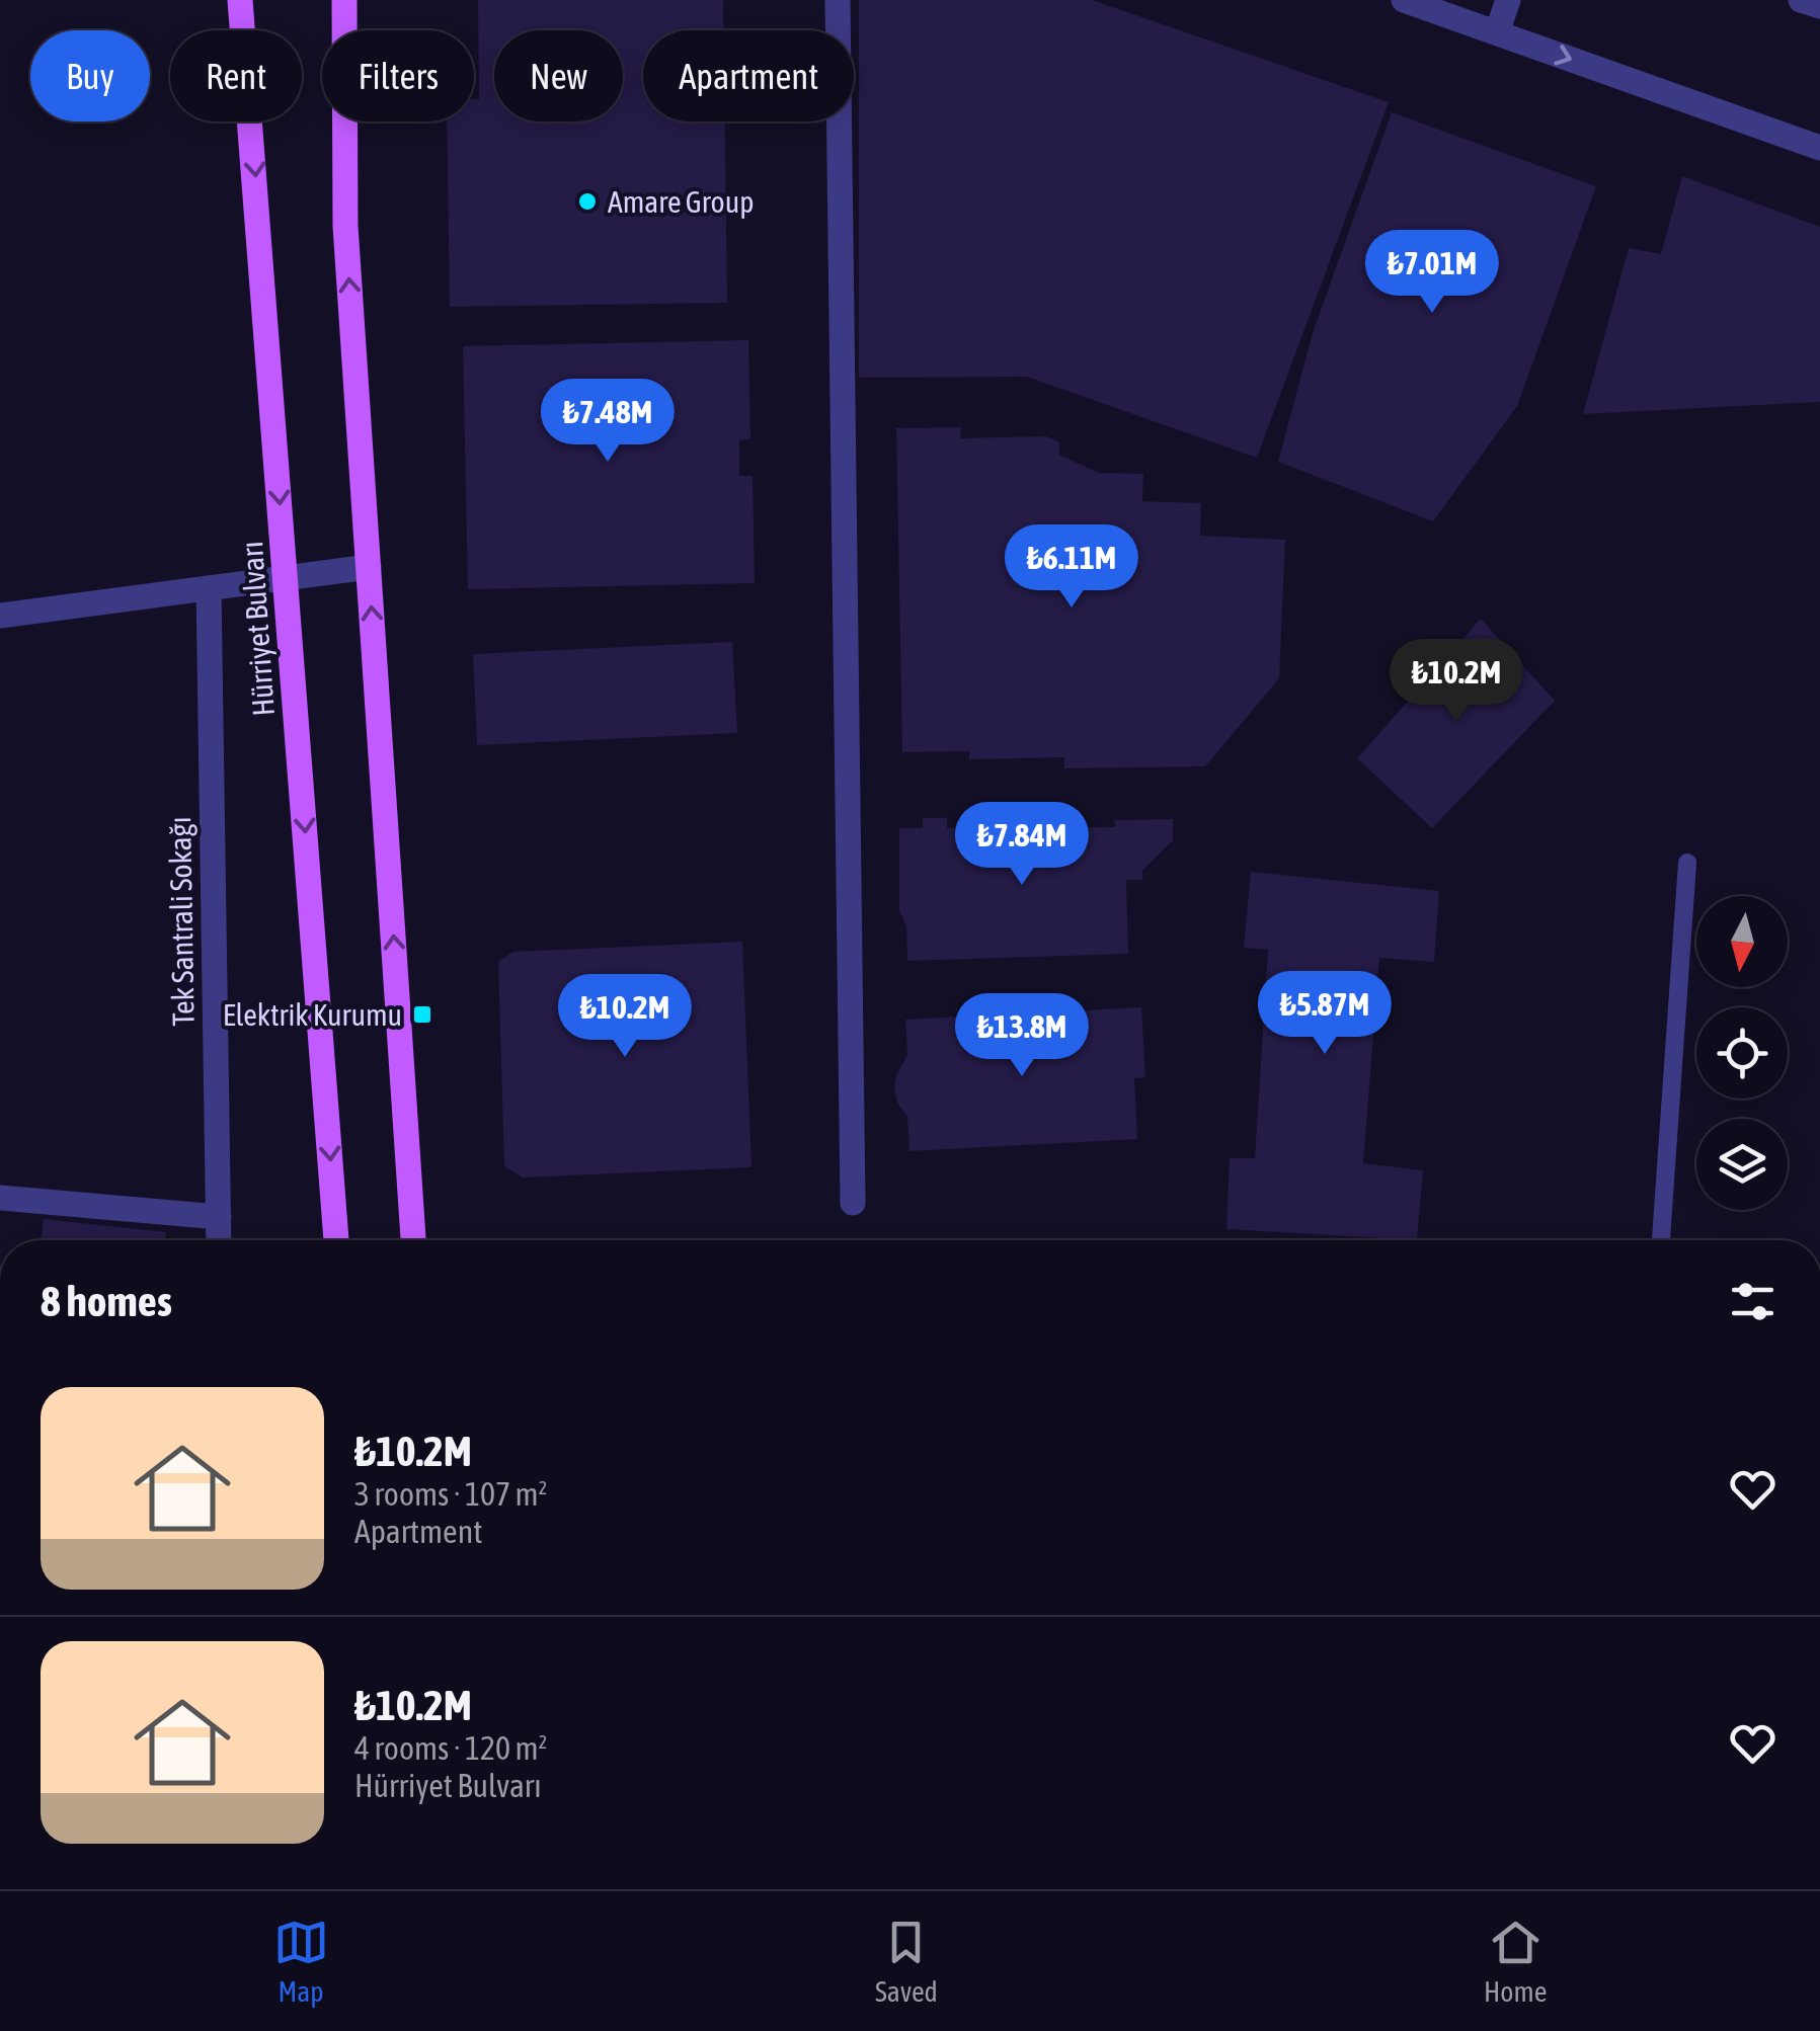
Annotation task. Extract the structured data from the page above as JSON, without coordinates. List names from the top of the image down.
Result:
{
  "streets": {
    "main road": ["Hürriyet Bulvarı"],
    "street": ["Tek Santrali Sokağı"]
  },
  "places": {
    "other": ["Amare Group"],
    "transit": ["Elektrik Kurumu"]
  },
  "north": "bottom",
  "page": {
    "chip": [
      "Buy",
      "Rent",
      "Filters",
      "New",
      "Apartment"
    ],
    "price": [
      "₺7.01M",
      "₺7.48M",
      "₺6.11M",
      "₺10.2M",
      "₺7.84M",
      "₺5.87M",
      "₺10.2M",
      "₺13.8M"
    ],
    "heading": "8 homes",
    "list": [
      {
        "name": "₺10.2M",
        "note": "3 rooms · 107 m² · Apartment"
      },
      {
        "name": "₺10.2M",
        "note": "4 rooms · 120 m² · Hürriyet Bulvarı"
      }
    ],
    "tabs": ["Map", "Saved", "Home"]
  }
}
